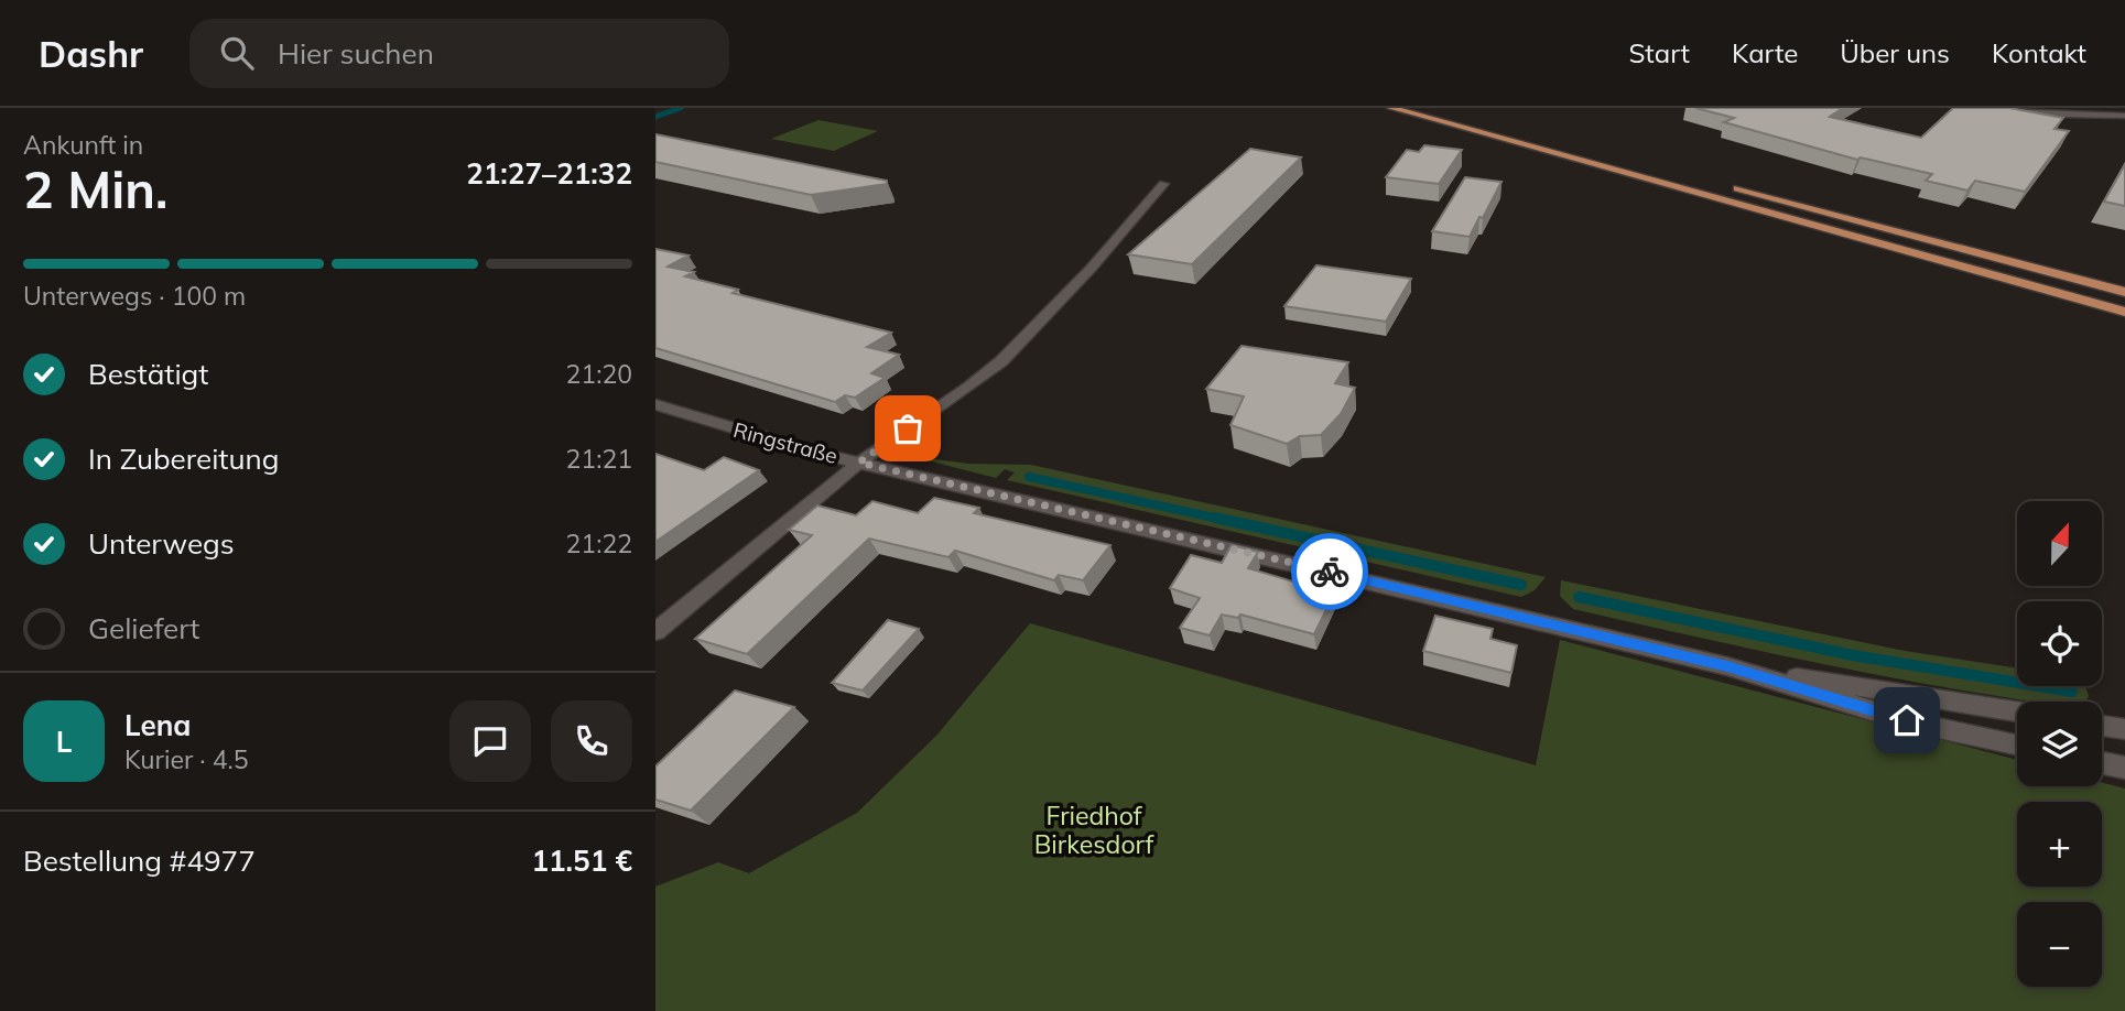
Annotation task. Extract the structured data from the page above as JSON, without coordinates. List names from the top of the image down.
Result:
{
  "streets": {
    "main road": ["Ringstraße"]
  },
  "parks": ["Friedhof Birkesdorf"],
  "north": "top",
  "page": {
    "header": "Dashr",
    "search": "Hier suchen",
    "nav": [
      "Start",
      "Karte",
      "Über uns",
      "Kontakt"
    ],
    "heading": ["2 Min.", "Ankunft in", "21:27–21:32"],
    "panel": [
      "Lena",
      "Kurier · 4.5",
      "Bestellung #4977",
      "11.51 €"
    ],
    "bar": "Unterwegs · 100 m",
    "list": [
      ["Bestätigt", "21:20"],
      ["In Zubereitung", "21:21"],
      ["Unterwegs", "21:22"],
      "Geliefert"
    ],
    "map_buttons": ["+", "−"],
    "round": "L"
  }
}
